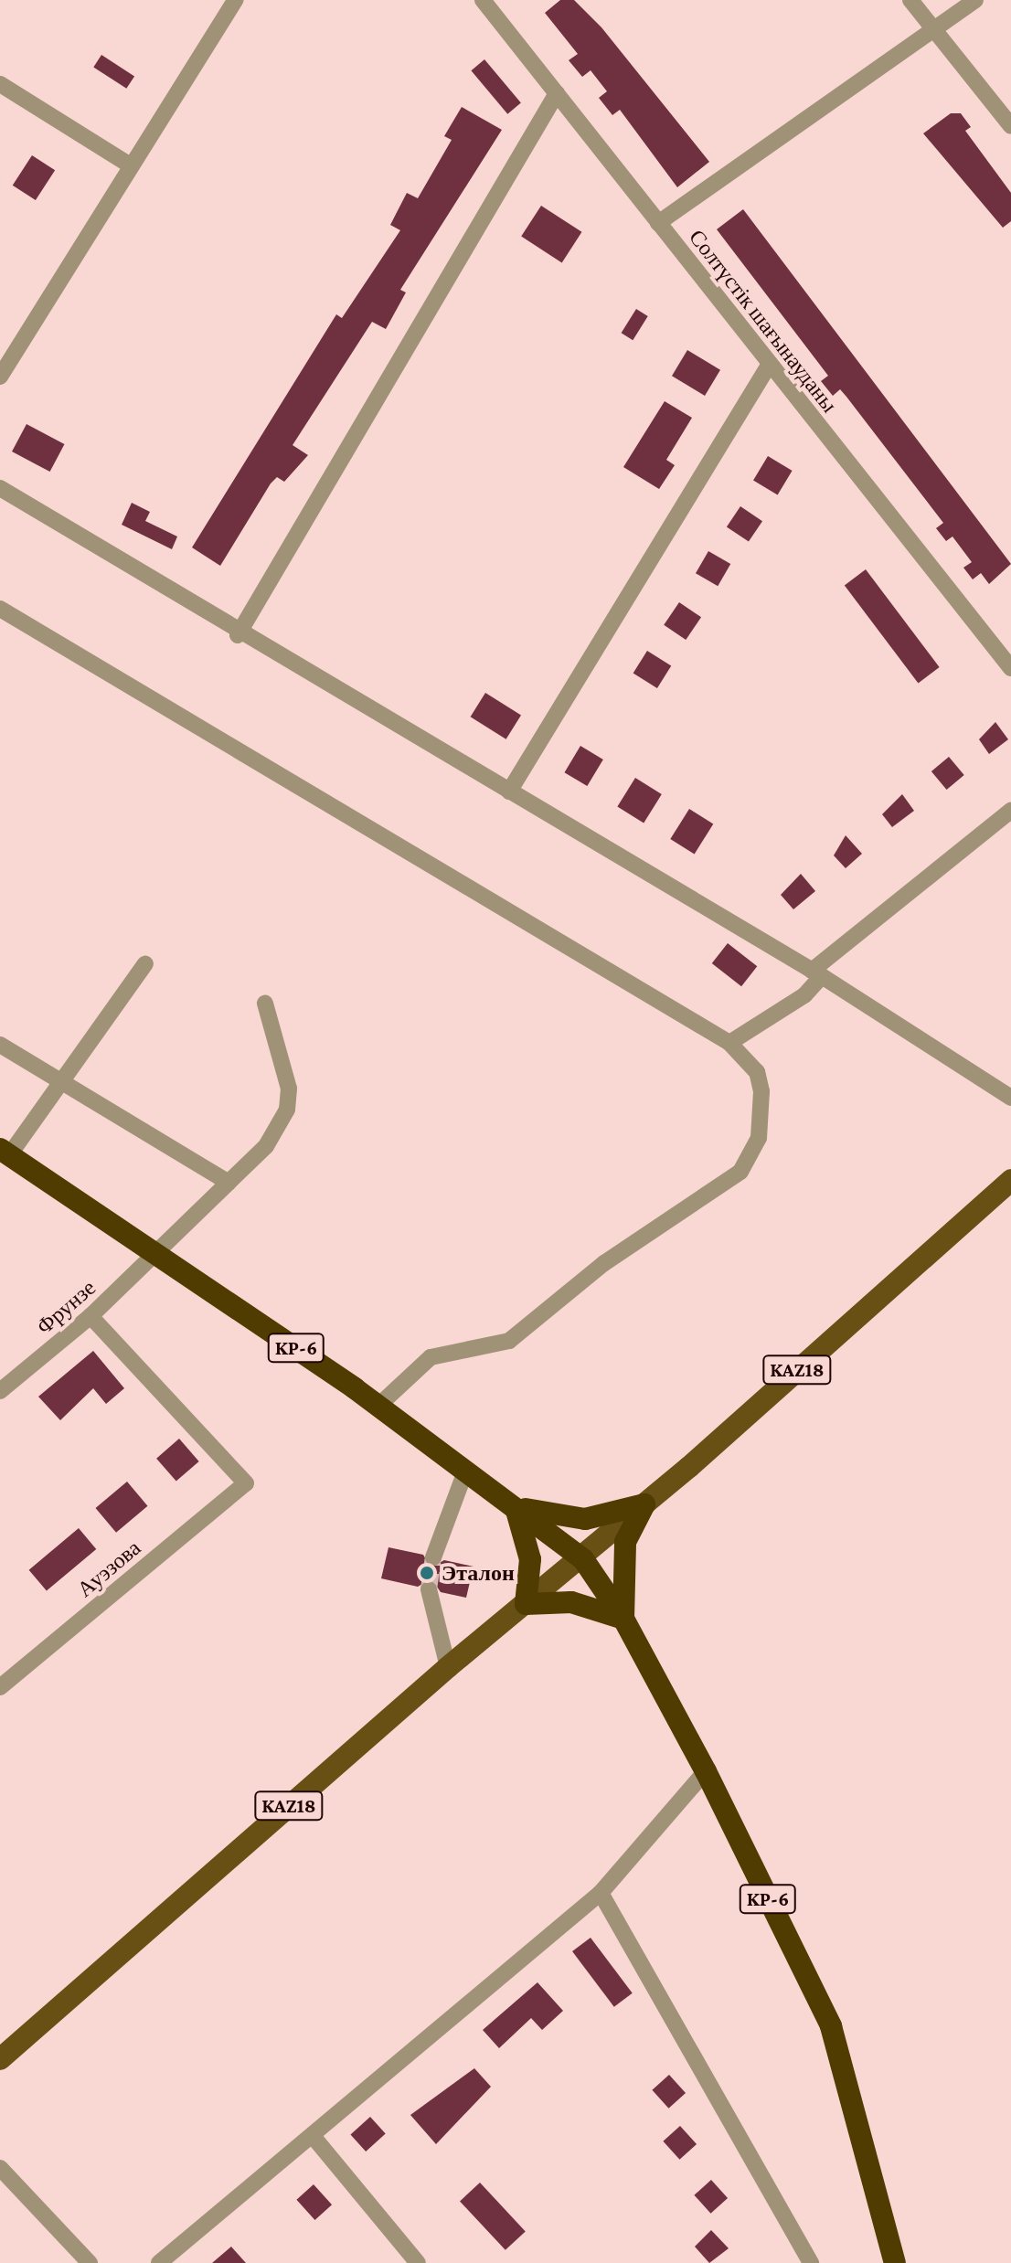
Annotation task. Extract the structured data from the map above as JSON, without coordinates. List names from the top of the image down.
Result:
{
  "streets": {
    "highway": ["KP-6"],
    "main road": ["KAZ18"],
    "street": ["Солтүстік шағынауданы", "Фрунзе", "Ауэзова"]
  },
  "crossings": [
    ["Фрунзе", "KP-6"],
    ["Фрунзе", "Ауэзова"],
    ["KP-6", "KAZ18"]
  ],
  "places": ["Эталон"]
}
